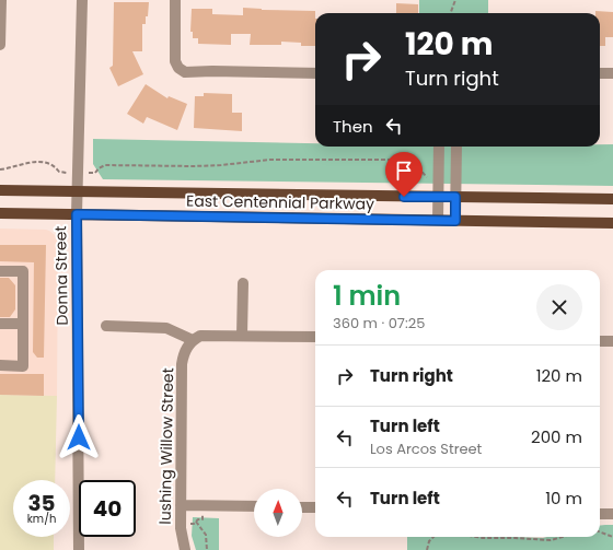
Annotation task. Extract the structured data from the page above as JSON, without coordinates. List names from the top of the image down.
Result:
{
  "streets": {
    "main road": ["East Centennial Parkway"],
    "street": ["Donna Street", "lushing Willow Street"]
  },
  "crossings": [
    ["East Centennial Parkway", "Donna Street"]
  ],
  "north": "top",
  "page": {
    "turn": ["120 m", "Turn right"],
    "then": "Then",
    "heading": ["1 min", "360 m · 07:25"],
    "list": [
      {
        "name": "Turn right",
        "value": "120 m"
      },
      {
        "name": "Turn left",
        "note": "Los Arcos Street",
        "value": "200 m"
      },
      {
        "name": "Turn left",
        "value": "10 m"
      }
    ],
    "speed": "35 km/h",
    "limit": "40"
  }
}
